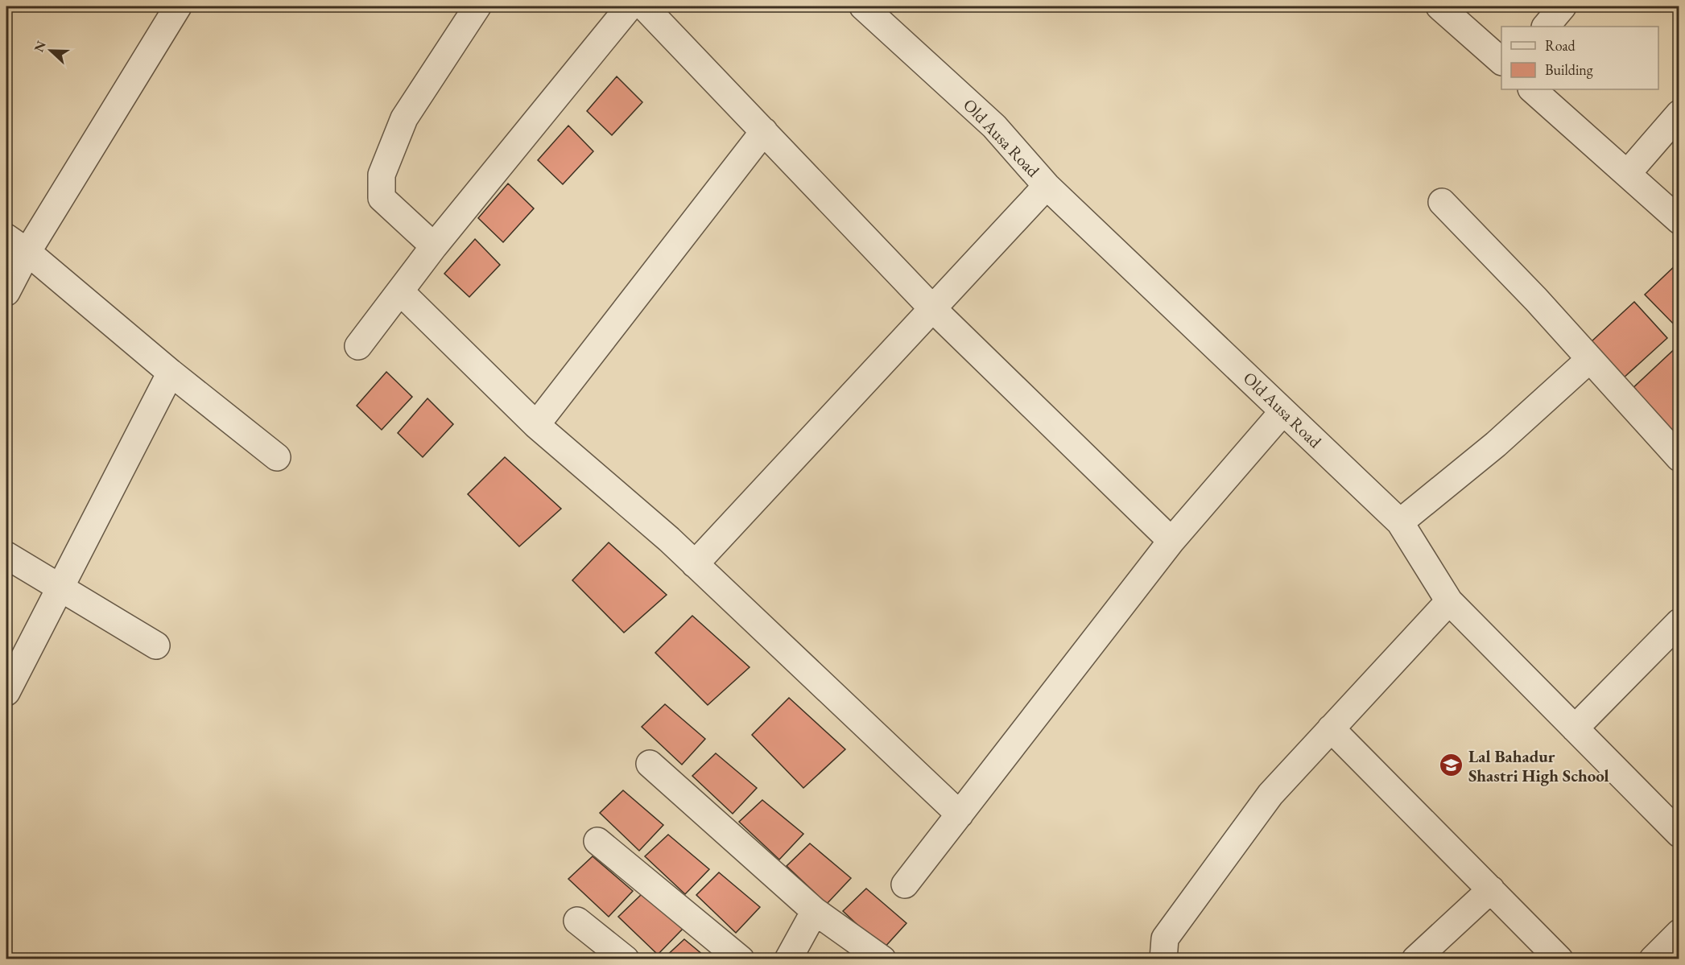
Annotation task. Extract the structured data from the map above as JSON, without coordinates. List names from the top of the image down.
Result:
{
  "streets": {
    "street": ["Old Ausa Road"]
  },
  "places": {
    "school or university": ["Lal Bahadur Shastri High School"]
  },
  "legend": ["Road", "Building"],
  "north": "left"
}
